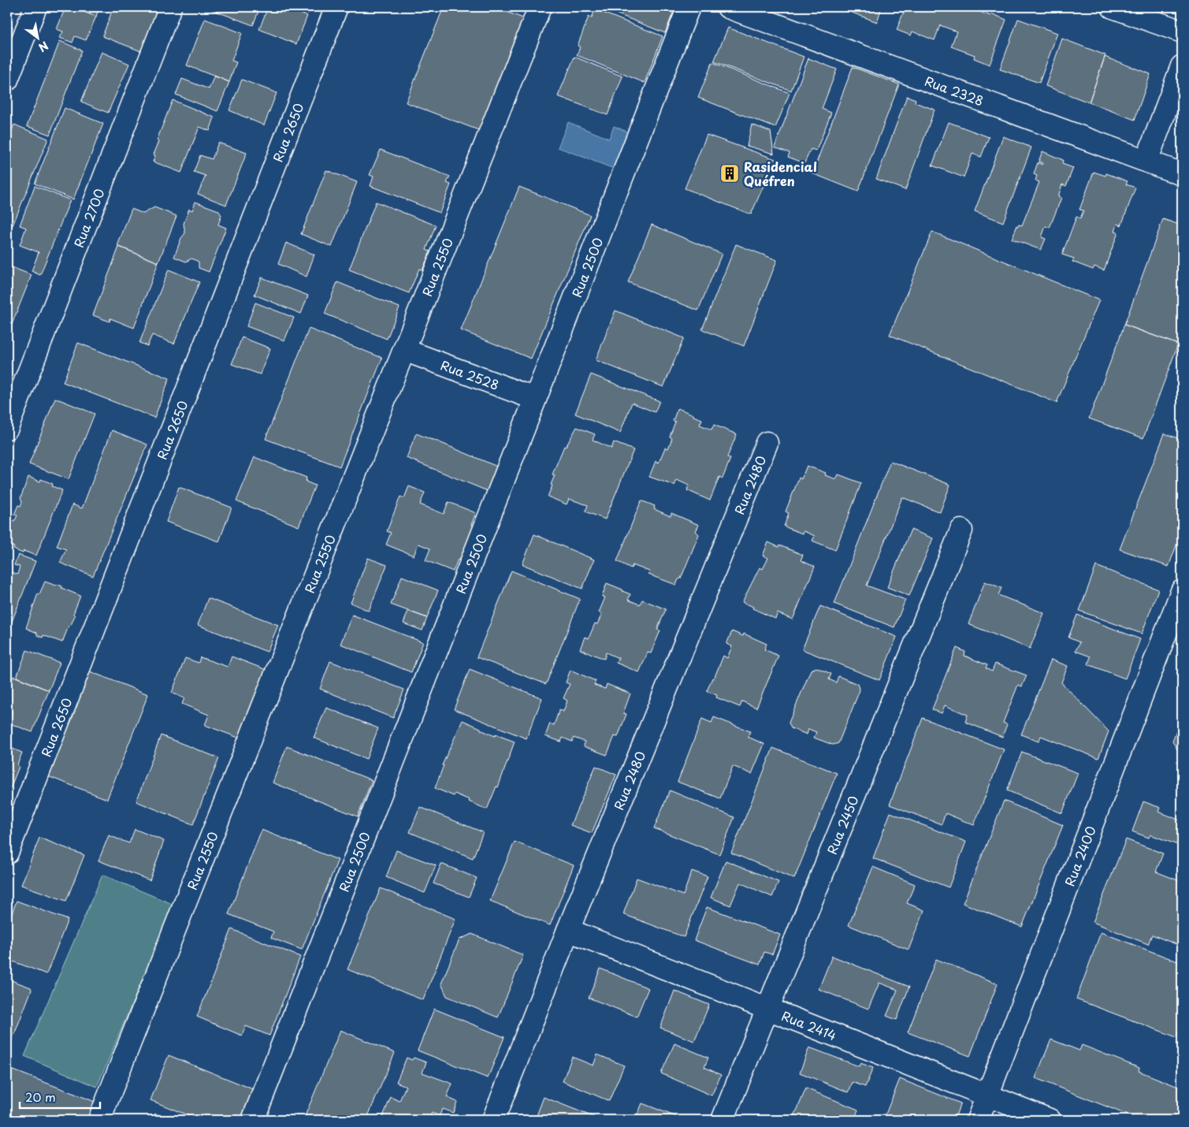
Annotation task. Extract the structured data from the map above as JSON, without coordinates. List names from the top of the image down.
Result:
{
  "streets": {
    "street": [
      "Rua 2328",
      "Rua 2650",
      "Rua 2700",
      "Rua 2550",
      "Rua 2500",
      "Rua 2528",
      "Rua 2480",
      "Rua 2450",
      "Rua 2400",
      "Rua 2414"
    ]
  },
  "crossings": [
    ["Rua 2550", "Rua 2528"],
    ["Rua 2500", "Rua 2528"],
    ["Rua 2480", "Rua 2414"],
    ["Rua 2450", "Rua 2414"],
    ["Rua 2400", "Rua 2414"]
  ],
  "places": {
    "building": ["Rasidencial Quéfren"]
  },
  "scale_bar": "20 m",
  "north": "bottom right"
}
